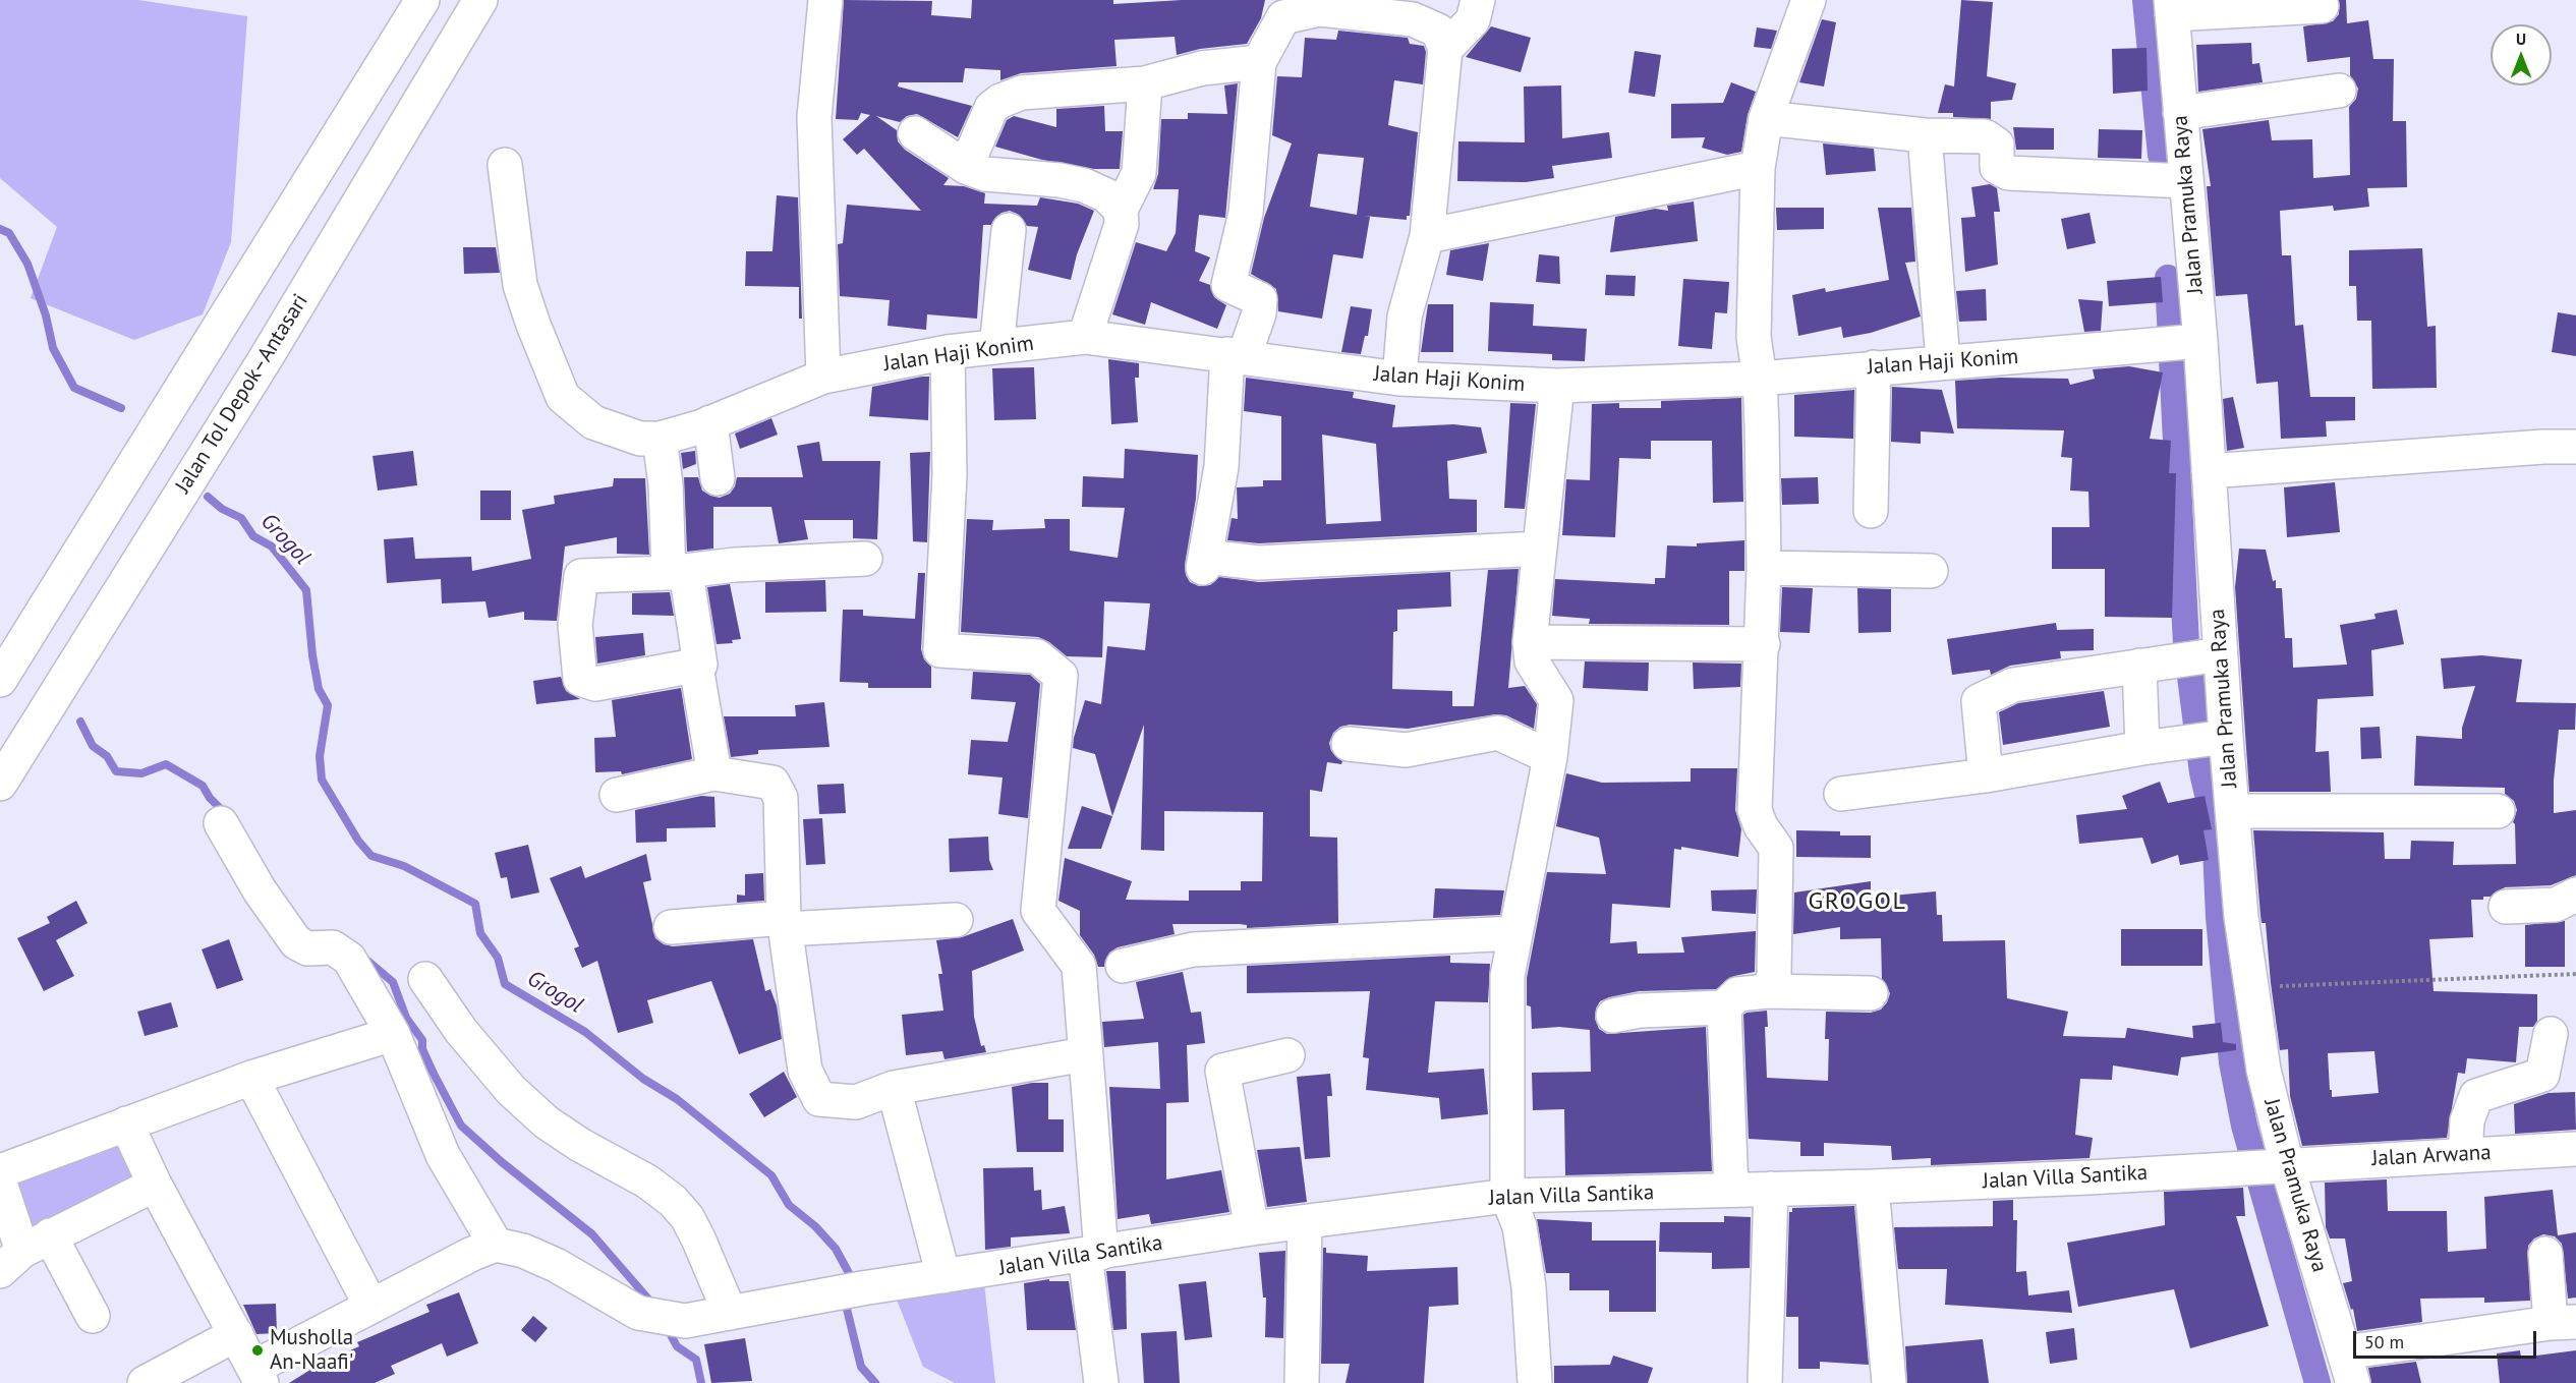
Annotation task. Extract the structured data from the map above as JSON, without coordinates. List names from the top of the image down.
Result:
{
  "streets": {
    "main road": [
      "Jalan Pramuka Raya",
      "Jalan Haji Konim",
      "Jalan Tol Depok–Antasari",
      "Jalan Arwana",
      "Jalan Villa Santika"
    ]
  },
  "crossings": [
    ["Jalan Pramuka Raya", "Jalan Haji Konim"],
    ["Jalan Pramuka Raya", "Jalan Arwana"],
    ["Jalan Pramuka Raya", "Jalan Villa Santika"],
    ["Jalan Arwana", "Jalan Villa Santika"]
  ],
  "districts": ["GROGOL"],
  "water": ["Grogol"],
  "places": ["Musholla An-Naafi'"],
  "scale_bar": "50 m",
  "north": "top"
}
